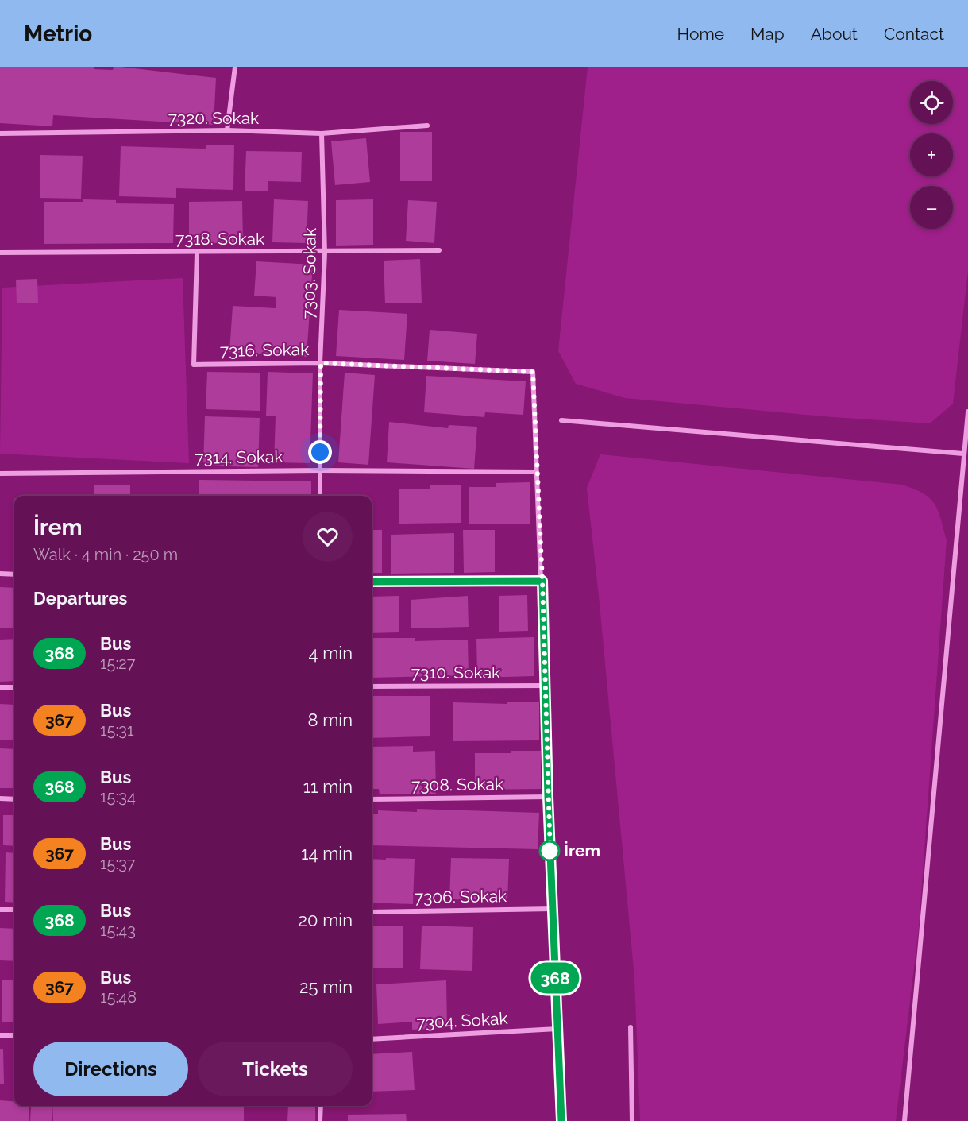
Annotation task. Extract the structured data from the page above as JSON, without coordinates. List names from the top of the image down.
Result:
{
  "streets": {
    "street": [
      "7320. Sokak",
      "7318. Sokak",
      "7303. Sokak",
      "7316. Sokak",
      "7314. Sokak",
      "7310. Sokak",
      "7308. Sokak",
      "7306. Sokak",
      "7304. Sokak"
    ]
  },
  "crossings": [
    ["7320. Sokak", "7303. Sokak"],
    ["7318. Sokak", "7303. Sokak"],
    ["7318. Sokak", "7316. Sokak"],
    ["7303. Sokak", "7316. Sokak"],
    ["7303. Sokak", "7314. Sokak"],
    ["7316. Sokak", "7314. Sokak"]
  ],
  "places": ["İrem"],
  "lines": ["bus line 368"],
  "page": {
    "header": "Metrio",
    "nav": [
      "Home",
      "Map",
      "About",
      "Contact"
    ],
    "on_map": "368",
    "map_buttons": ["+", "−"],
    "heading": [
      ["İrem", "Walk · 4 min · 250 m"],
      "Departures"
    ],
    "list": [
      {
        "mark": "368",
        "name": "Bus",
        "note": "15:27",
        "value": "4 min"
      },
      {
        "mark": "367",
        "name": "Bus",
        "note": "15:31",
        "value": "8 min"
      },
      {
        "mark": "368",
        "name": "Bus",
        "note": "15:34",
        "value": "11 min"
      },
      {
        "mark": "367",
        "name": "Bus",
        "note": "15:37",
        "value": "14 min"
      },
      {
        "mark": "368",
        "name": "Bus",
        "note": "15:43",
        "value": "20 min"
      },
      {
        "mark": "367",
        "name": "Bus",
        "note": "15:48",
        "value": "25 min"
      }
    ],
    "buttons": ["Directions", "Tickets"]
  }
}
